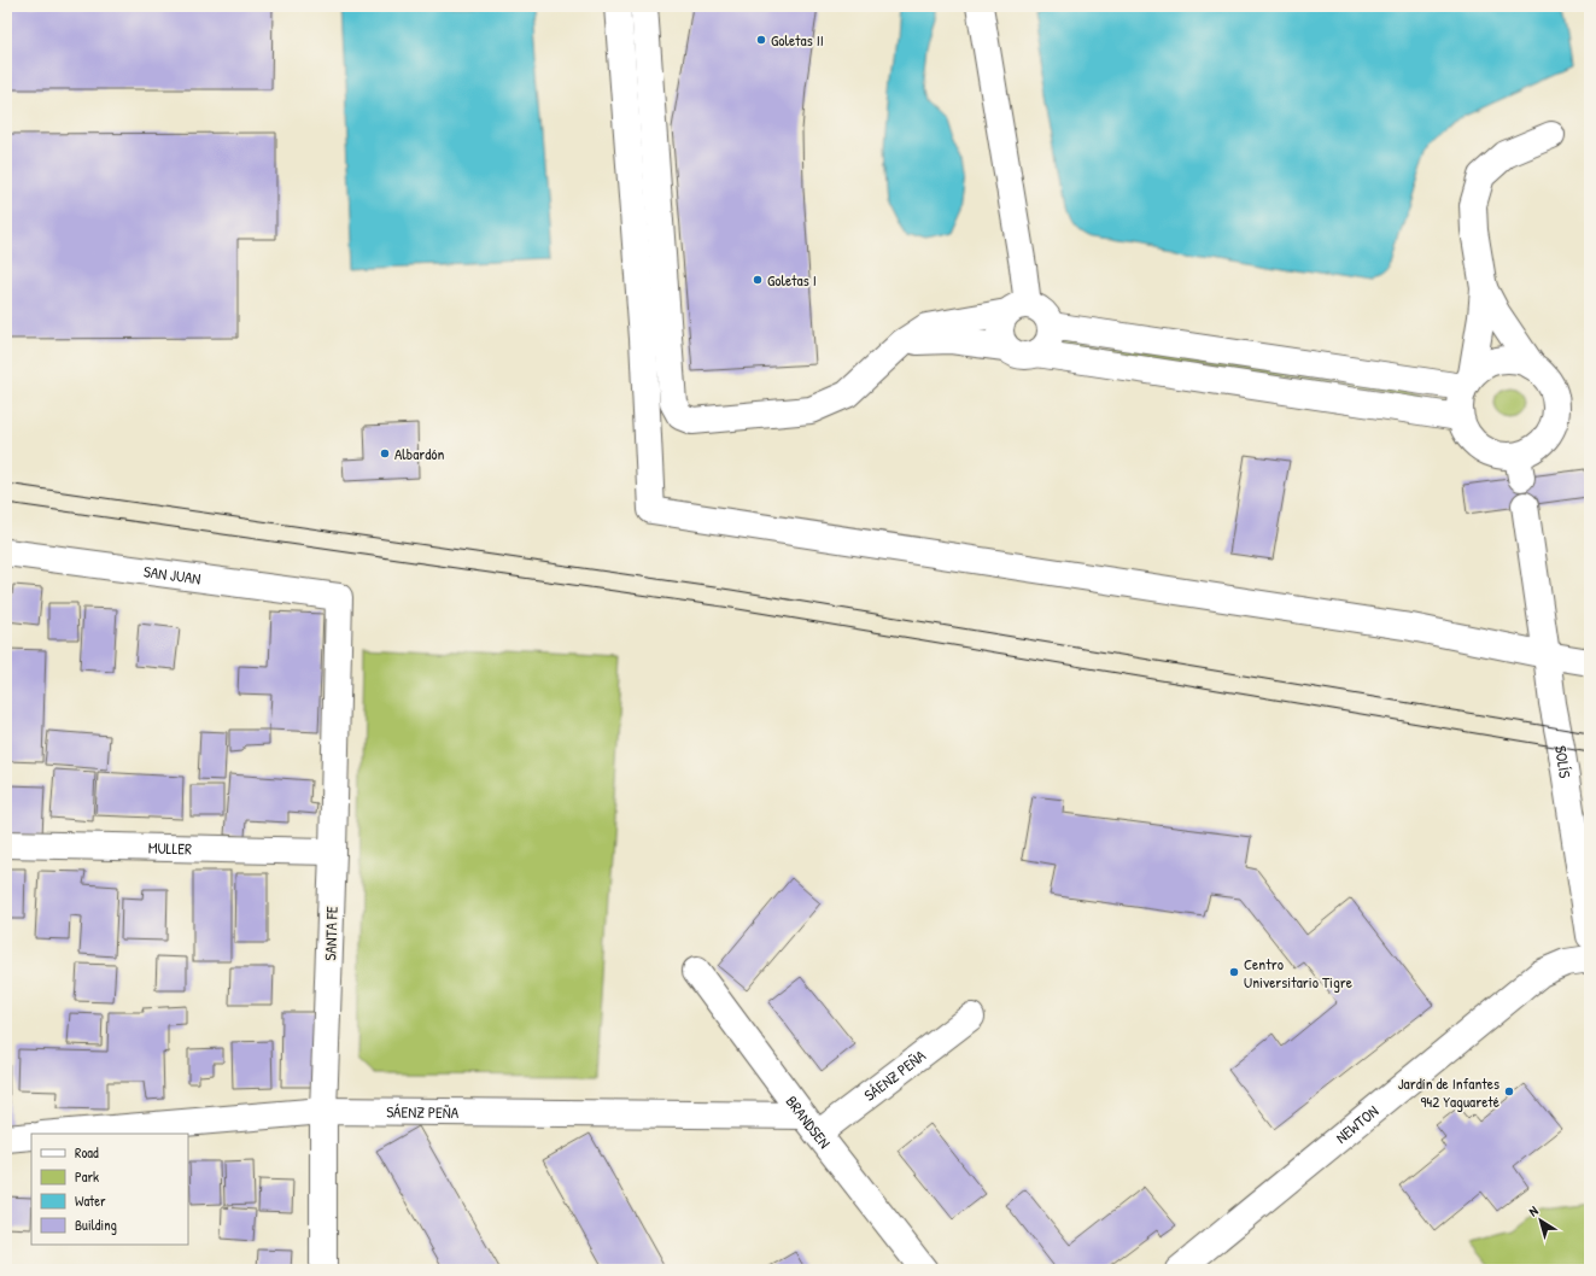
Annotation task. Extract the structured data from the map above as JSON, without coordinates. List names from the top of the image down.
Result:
{
  "streets": {
    "street": [
      "SAN JUAN",
      "SOLÍS",
      "MULLER",
      "SANTA FE",
      "SÁENZ PEÑA",
      "BRANDSEN",
      "NEWTON"
    ]
  },
  "crossings": [
    ["SAN JUAN", "SANTA FE"],
    ["MULLER", "SANTA FE"],
    ["SANTA FE", "SÁENZ PEÑA"],
    ["SÁENZ PEÑA", "BRANDSEN"]
  ],
  "places": [
    "Goletas II",
    "Goletas I",
    "Albardón",
    "Centro Universitario Tigre",
    "Jardín de Infantes 942 Yaguareté"
  ],
  "legend": [
    "Road",
    "Park",
    "Water",
    "Building"
  ],
  "north": "top left"
}
